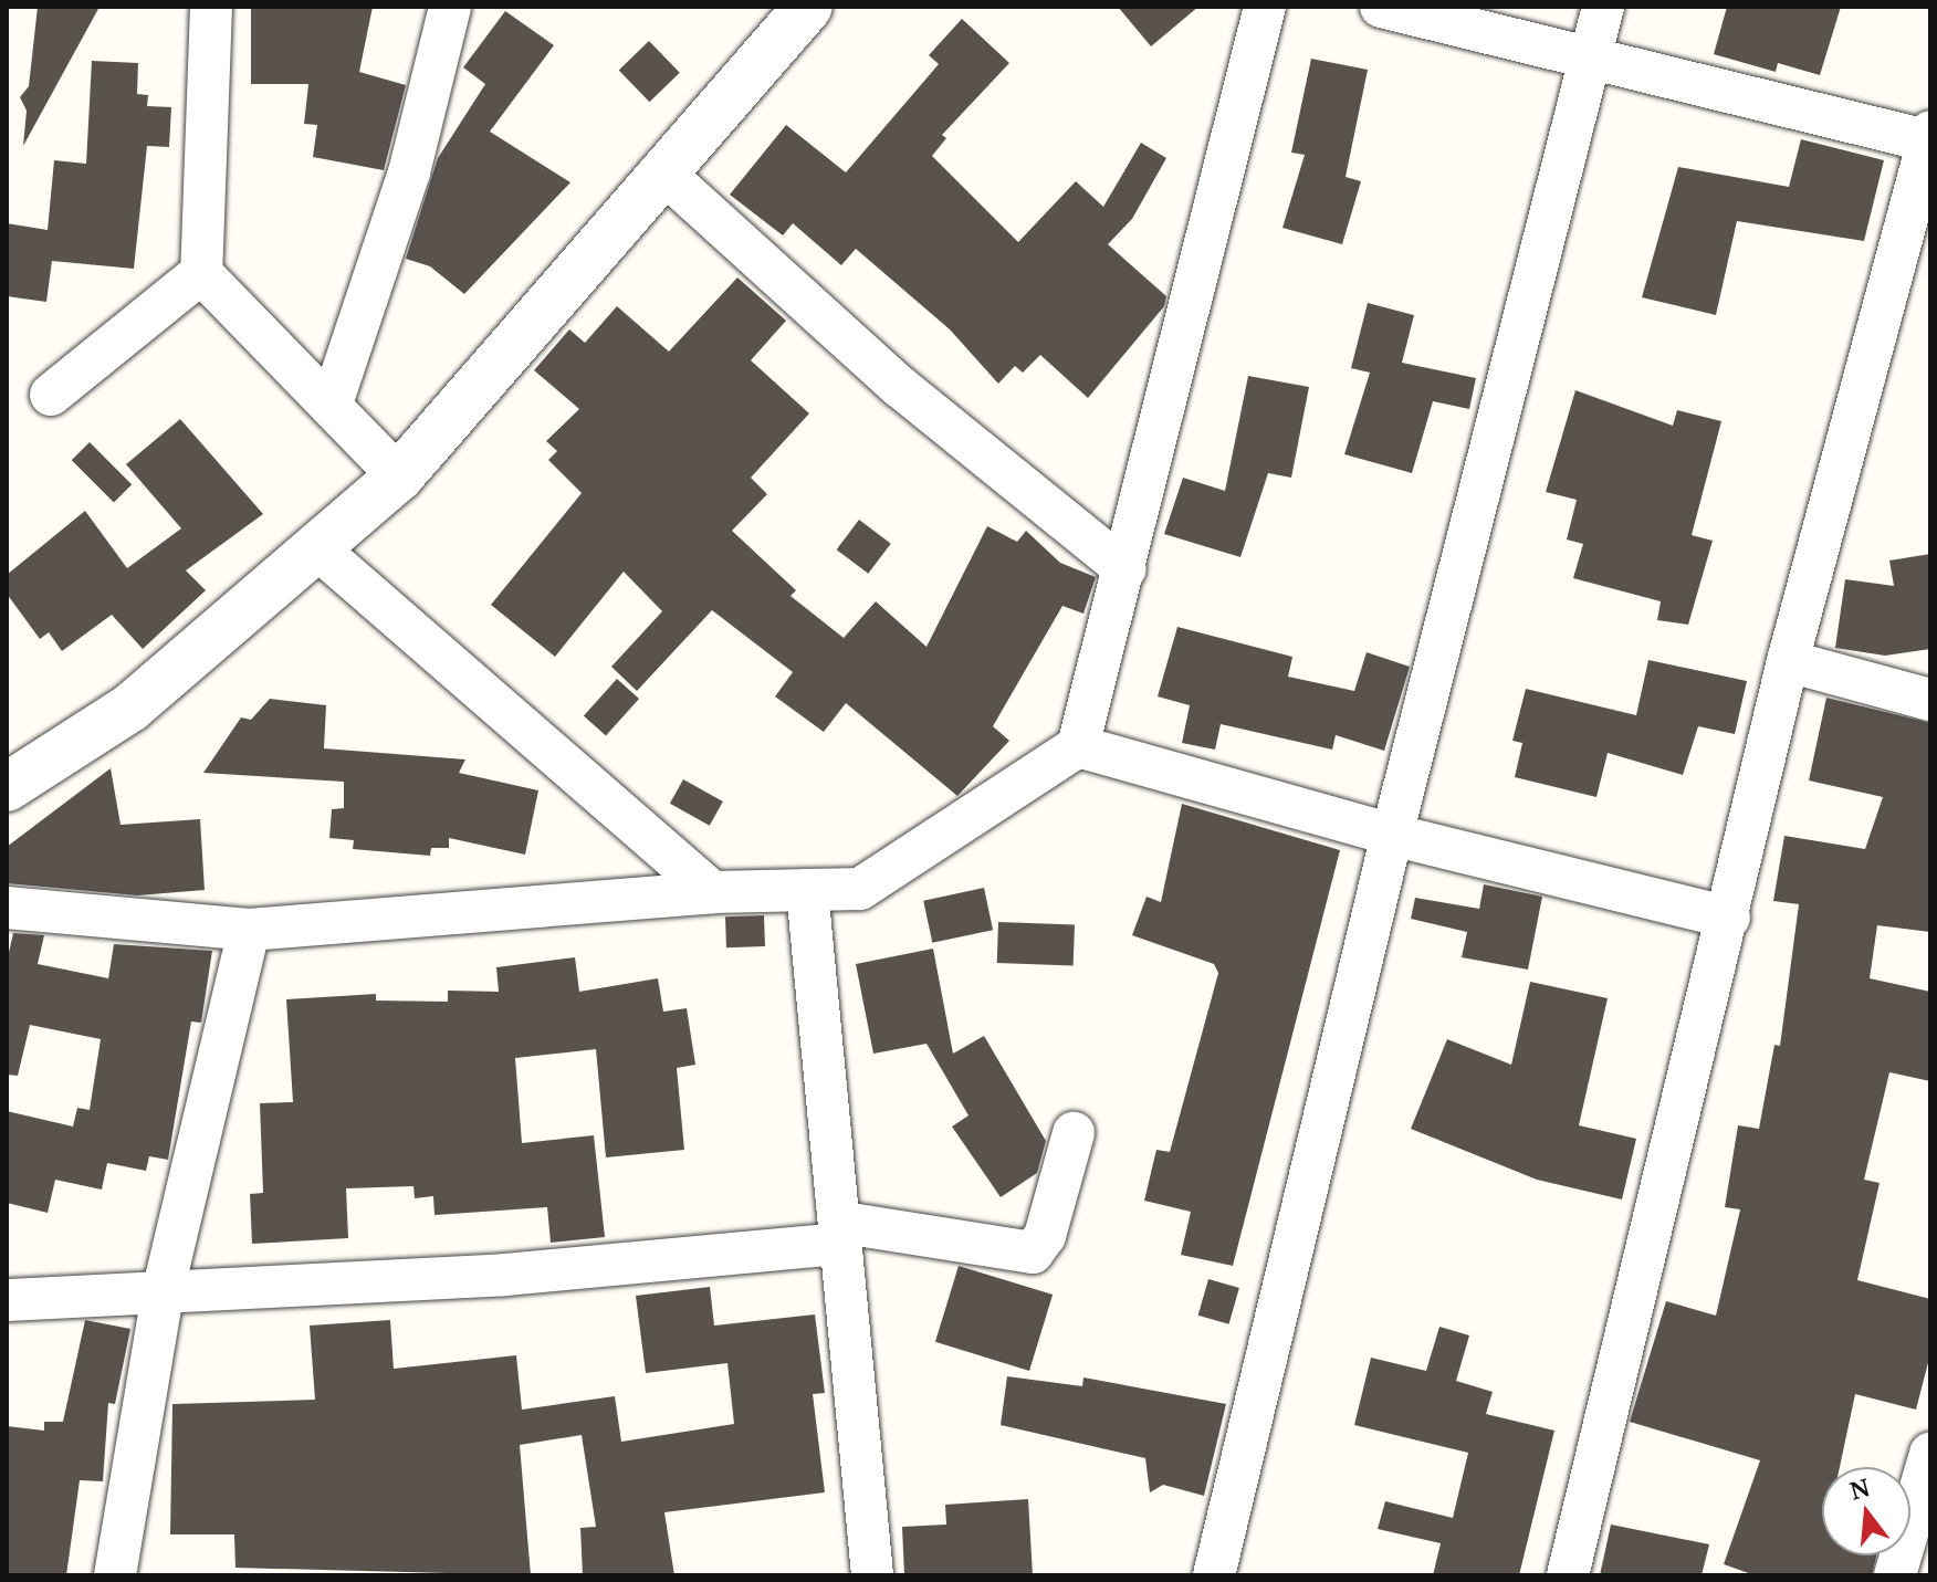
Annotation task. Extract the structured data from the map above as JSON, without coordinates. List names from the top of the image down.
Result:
{
  "north": "top"
}
